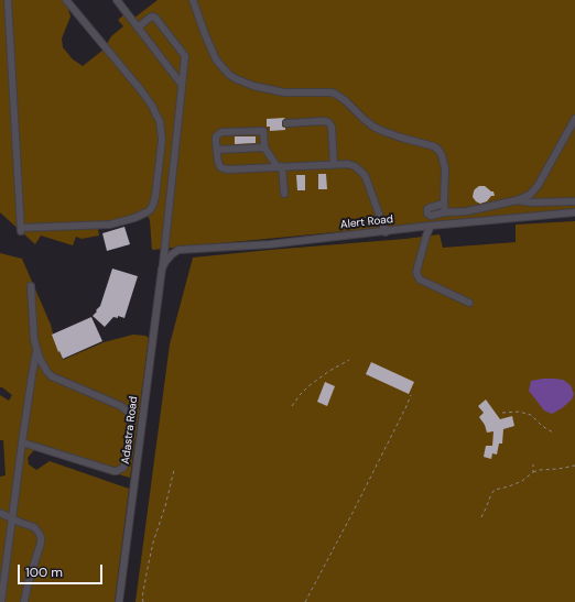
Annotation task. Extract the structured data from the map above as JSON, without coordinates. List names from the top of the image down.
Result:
{
  "streets": {
    "street": ["Alert Road", "Adastra Road"]
  },
  "crossings": [
    ["Alert Road", "Adastra Road"]
  ],
  "scale_bar": "100 m"
}
